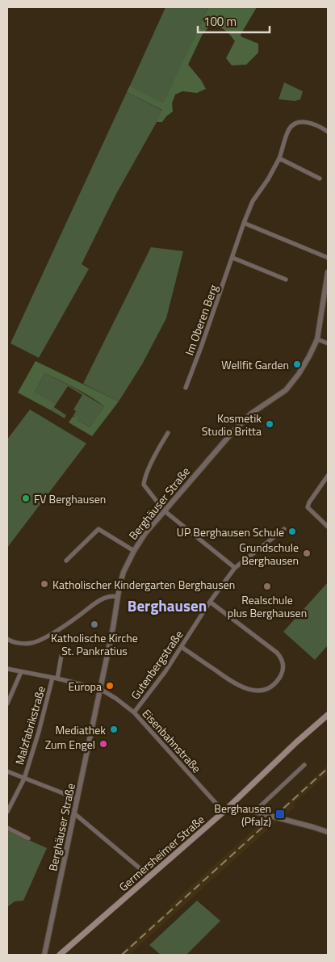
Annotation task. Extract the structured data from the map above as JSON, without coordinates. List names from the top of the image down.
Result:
{
  "streets": {
    "main road": ["Germersheimer Straße"],
    "street": [
      "Im Oberen Berg",
      "Berghäuser Straße",
      "Gutenbergstraße",
      "Malzfabrikstraße",
      "Eisenbahnstraße"
    ]
  },
  "crossings": [
    ["Berghäuser Straße", "Eisenbahnstraße"],
    ["Gutenbergstraße", "Eisenbahnstraße"],
    ["Eisenbahnstraße", "Germersheimer Straße"]
  ],
  "districts": ["Berghausen"],
  "places": {
    "other": [
      "Wellfit Garden",
      "Kosmetik Studio Britta",
      "FV Berghausen",
      "UP Berghausen Schule",
      "Grundschule Berghausen",
      "Katholischer Kindergarten Berghausen",
      "Realschule plus Berghausen",
      "Katholische Kirche St. Pankratius",
      "Europa",
      "Mediathek",
      "Zum Engel"
    ],
    "transit": ["Berghausen (Pfalz)"]
  },
  "scale_bar": "100 m"
}
